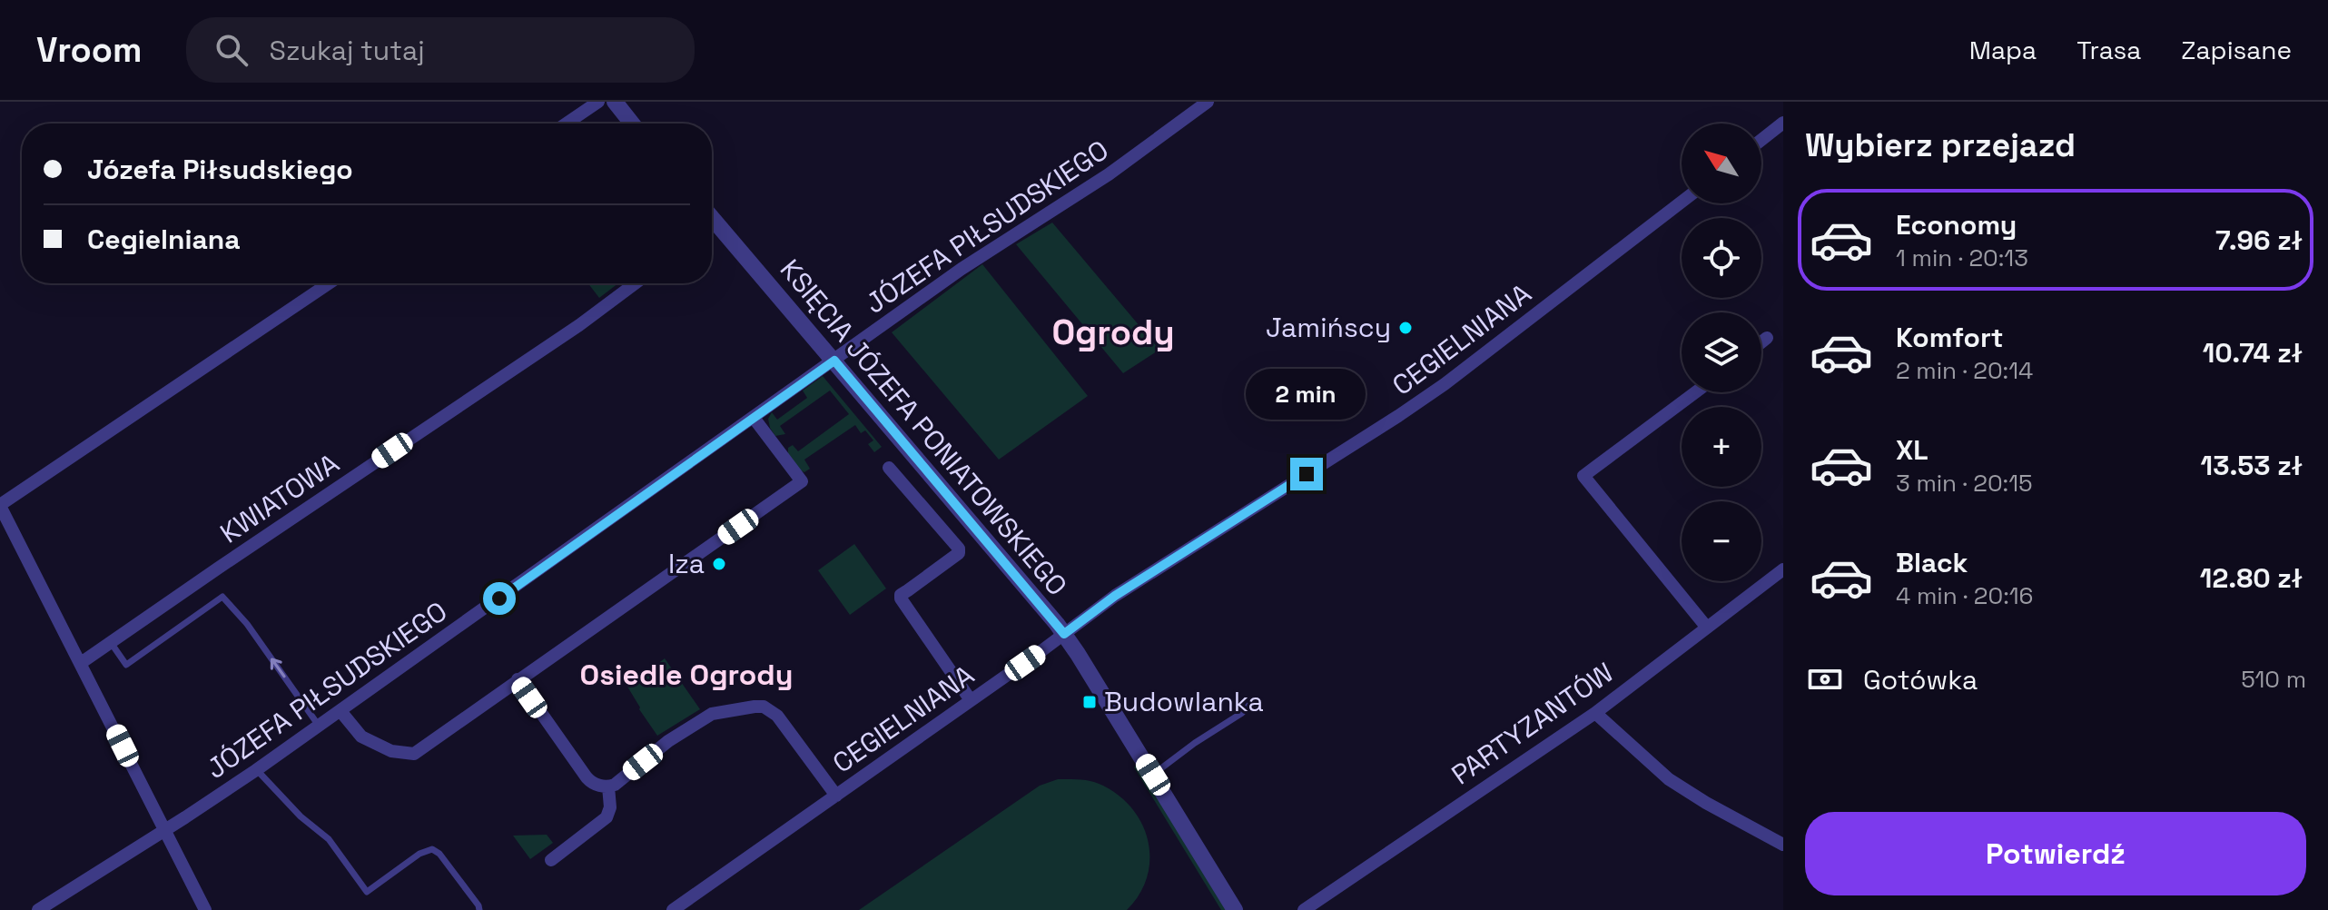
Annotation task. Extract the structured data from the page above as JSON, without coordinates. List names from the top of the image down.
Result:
{
  "streets": {
    "street": [
      "JÓZEFA PIŁSUDSKIEGO",
      "CEGIELNIANA",
      "KSIĘCIA JÓZEFA PONIATOWSKIEGO",
      "KWIATOWA",
      "PARTYZANTÓW"
    ]
  },
  "crossings": [
    ["JÓZEFA PIŁSUDSKIEGO", "KSIĘCIA JÓZEFA PONIATOWSKIEGO"],
    ["CEGIELNIANA", "KSIĘCIA JÓZEFA PONIATOWSKIEGO"]
  ],
  "districts": ["Ogrody", "Osiedle Ogrody"],
  "places": {
    "other": ["Jamińscy", "Iza"],
    "transit": ["Budowlanka"]
  },
  "north": "top left",
  "page": {
    "header": "Vroom",
    "search": "Szukaj tutaj",
    "nav": ["Mapa", "Trasa", "Zapisane"],
    "heading": "Wybierz przejazd",
    "map_buttons": ["+", "−"],
    "banner": ["Józefa Piłsudskiego", "Cegielniana"],
    "list": [
      {
        "name": "Economy",
        "note": "1 min · 20:13",
        "value": "7.96 zł"
      },
      {
        "name": "Komfort",
        "note": "2 min · 20:14",
        "value": "10.74 zł"
      },
      {
        "name": "XL",
        "note": "3 min · 20:15",
        "value": "13.53 zł"
      },
      {
        "name": "Black",
        "note": "4 min · 20:16",
        "value": "12.80 zł"
      }
    ],
    "bubble": "2 min",
    "pay": ["Gotówka", "510 m"],
    "buttons": "Potwierdź"
  }
}
